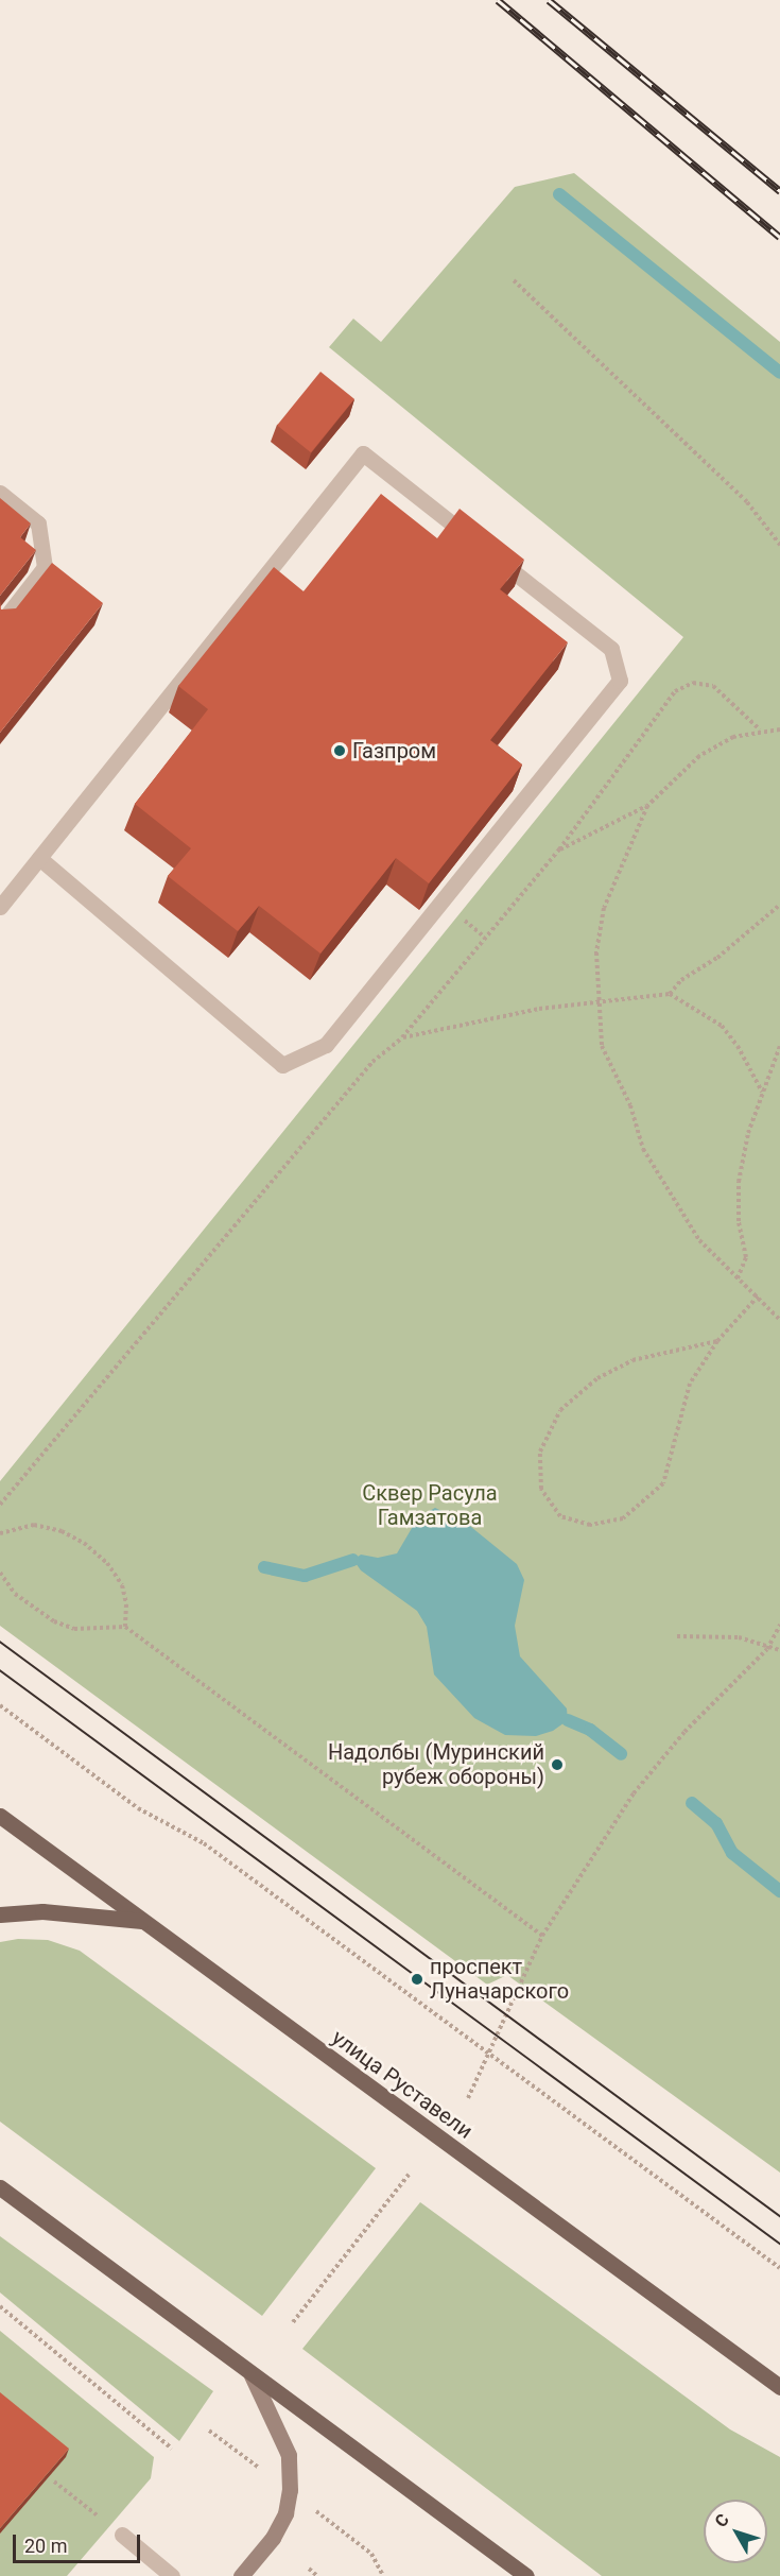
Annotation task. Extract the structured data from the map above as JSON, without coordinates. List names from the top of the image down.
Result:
{
  "streets": {
    "main road": ["улица Руставели"]
  },
  "parks": ["Сквер Расула Гамзатова"],
  "places": ["Газпром", "Надолбы (Муринский рубеж обороны)", "проспект Луначарского"],
  "scale_bar": "20 m",
  "north": "top left"
}
